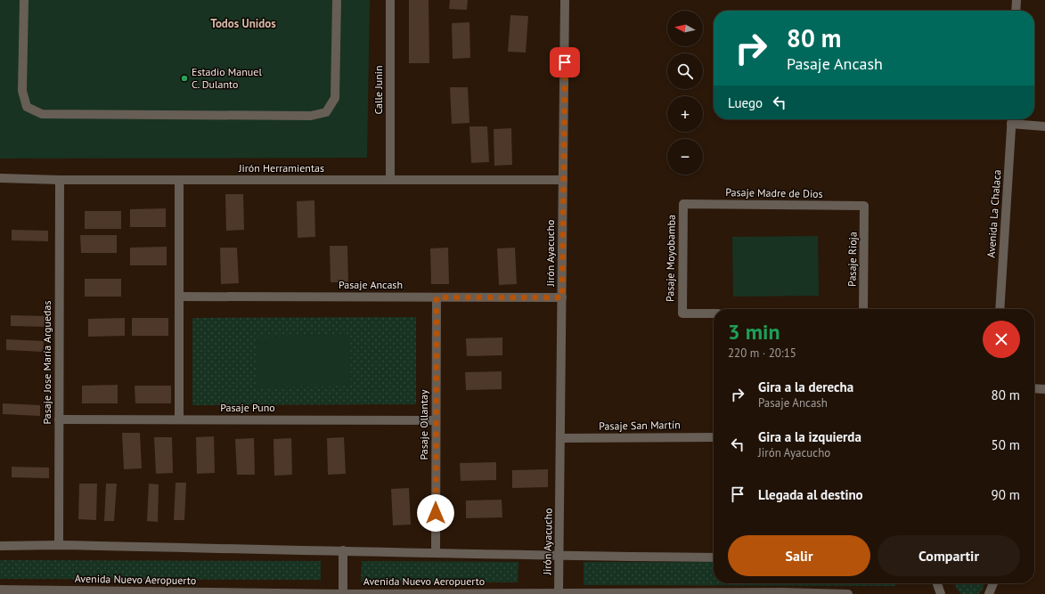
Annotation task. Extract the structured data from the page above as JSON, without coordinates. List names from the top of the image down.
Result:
{
  "streets": {
    "street": [
      "Calle Junin",
      "Jirón Herramientas",
      "Pasaje Madre de Dios",
      "Avenida La Chalaca",
      "Jirón Ayacucho",
      "Pasaje Moyobamba",
      "Pasaje Rioja",
      "Pasaje Ancash",
      "Pasaje Jose María Arguedas",
      "Pasaje Puno",
      "Pasaje Ollantay",
      "Pasaje San Martín",
      "Avenida Nuevo Aeropuerto"
    ]
  },
  "crossings": [
    ["Calle Junin", "Jirón Herramientas"],
    ["Jirón Herramientas", "Jirón Ayacucho"],
    ["Jirón Herramientas", "Pasaje Jose María Arguedas"],
    ["Pasaje Madre de Dios", "Pasaje Moyobamba"],
    ["Pasaje Madre de Dios", "Pasaje Rioja"],
    ["Jirón Ayacucho", "Pasaje Ancash"],
    ["Jirón Ayacucho", "Pasaje San Martín"],
    ["Jirón Ayacucho", "Avenida Nuevo Aeropuerto"],
    ["Pasaje Ancash", "Pasaje Ollantay"],
    ["Pasaje Jose María Arguedas", "Pasaje Puno"],
    ["Pasaje Puno", "Pasaje Ollantay"]
  ],
  "districts": ["Todos Unidos"],
  "places": ["Estadio Manuel C. Dulanto"],
  "north": "left",
  "page": {
    "map_buttons": ["+", "−"],
    "turn": ["80 m", "Pasaje Ancash"],
    "then": "Luego",
    "heading": ["3 min", "220 m · 20:15"],
    "list": [
      {
        "name": "Gira a la derecha",
        "note": "Pasaje Ancash",
        "value": "80 m"
      },
      {
        "name": "Gira a la izquierda",
        "note": "Jirón Ayacucho",
        "value": "50 m"
      },
      {
        "name": "Llegada al destino",
        "value": "90 m"
      }
    ],
    "buttons": ["Salir", "Compartir"]
  }
}
